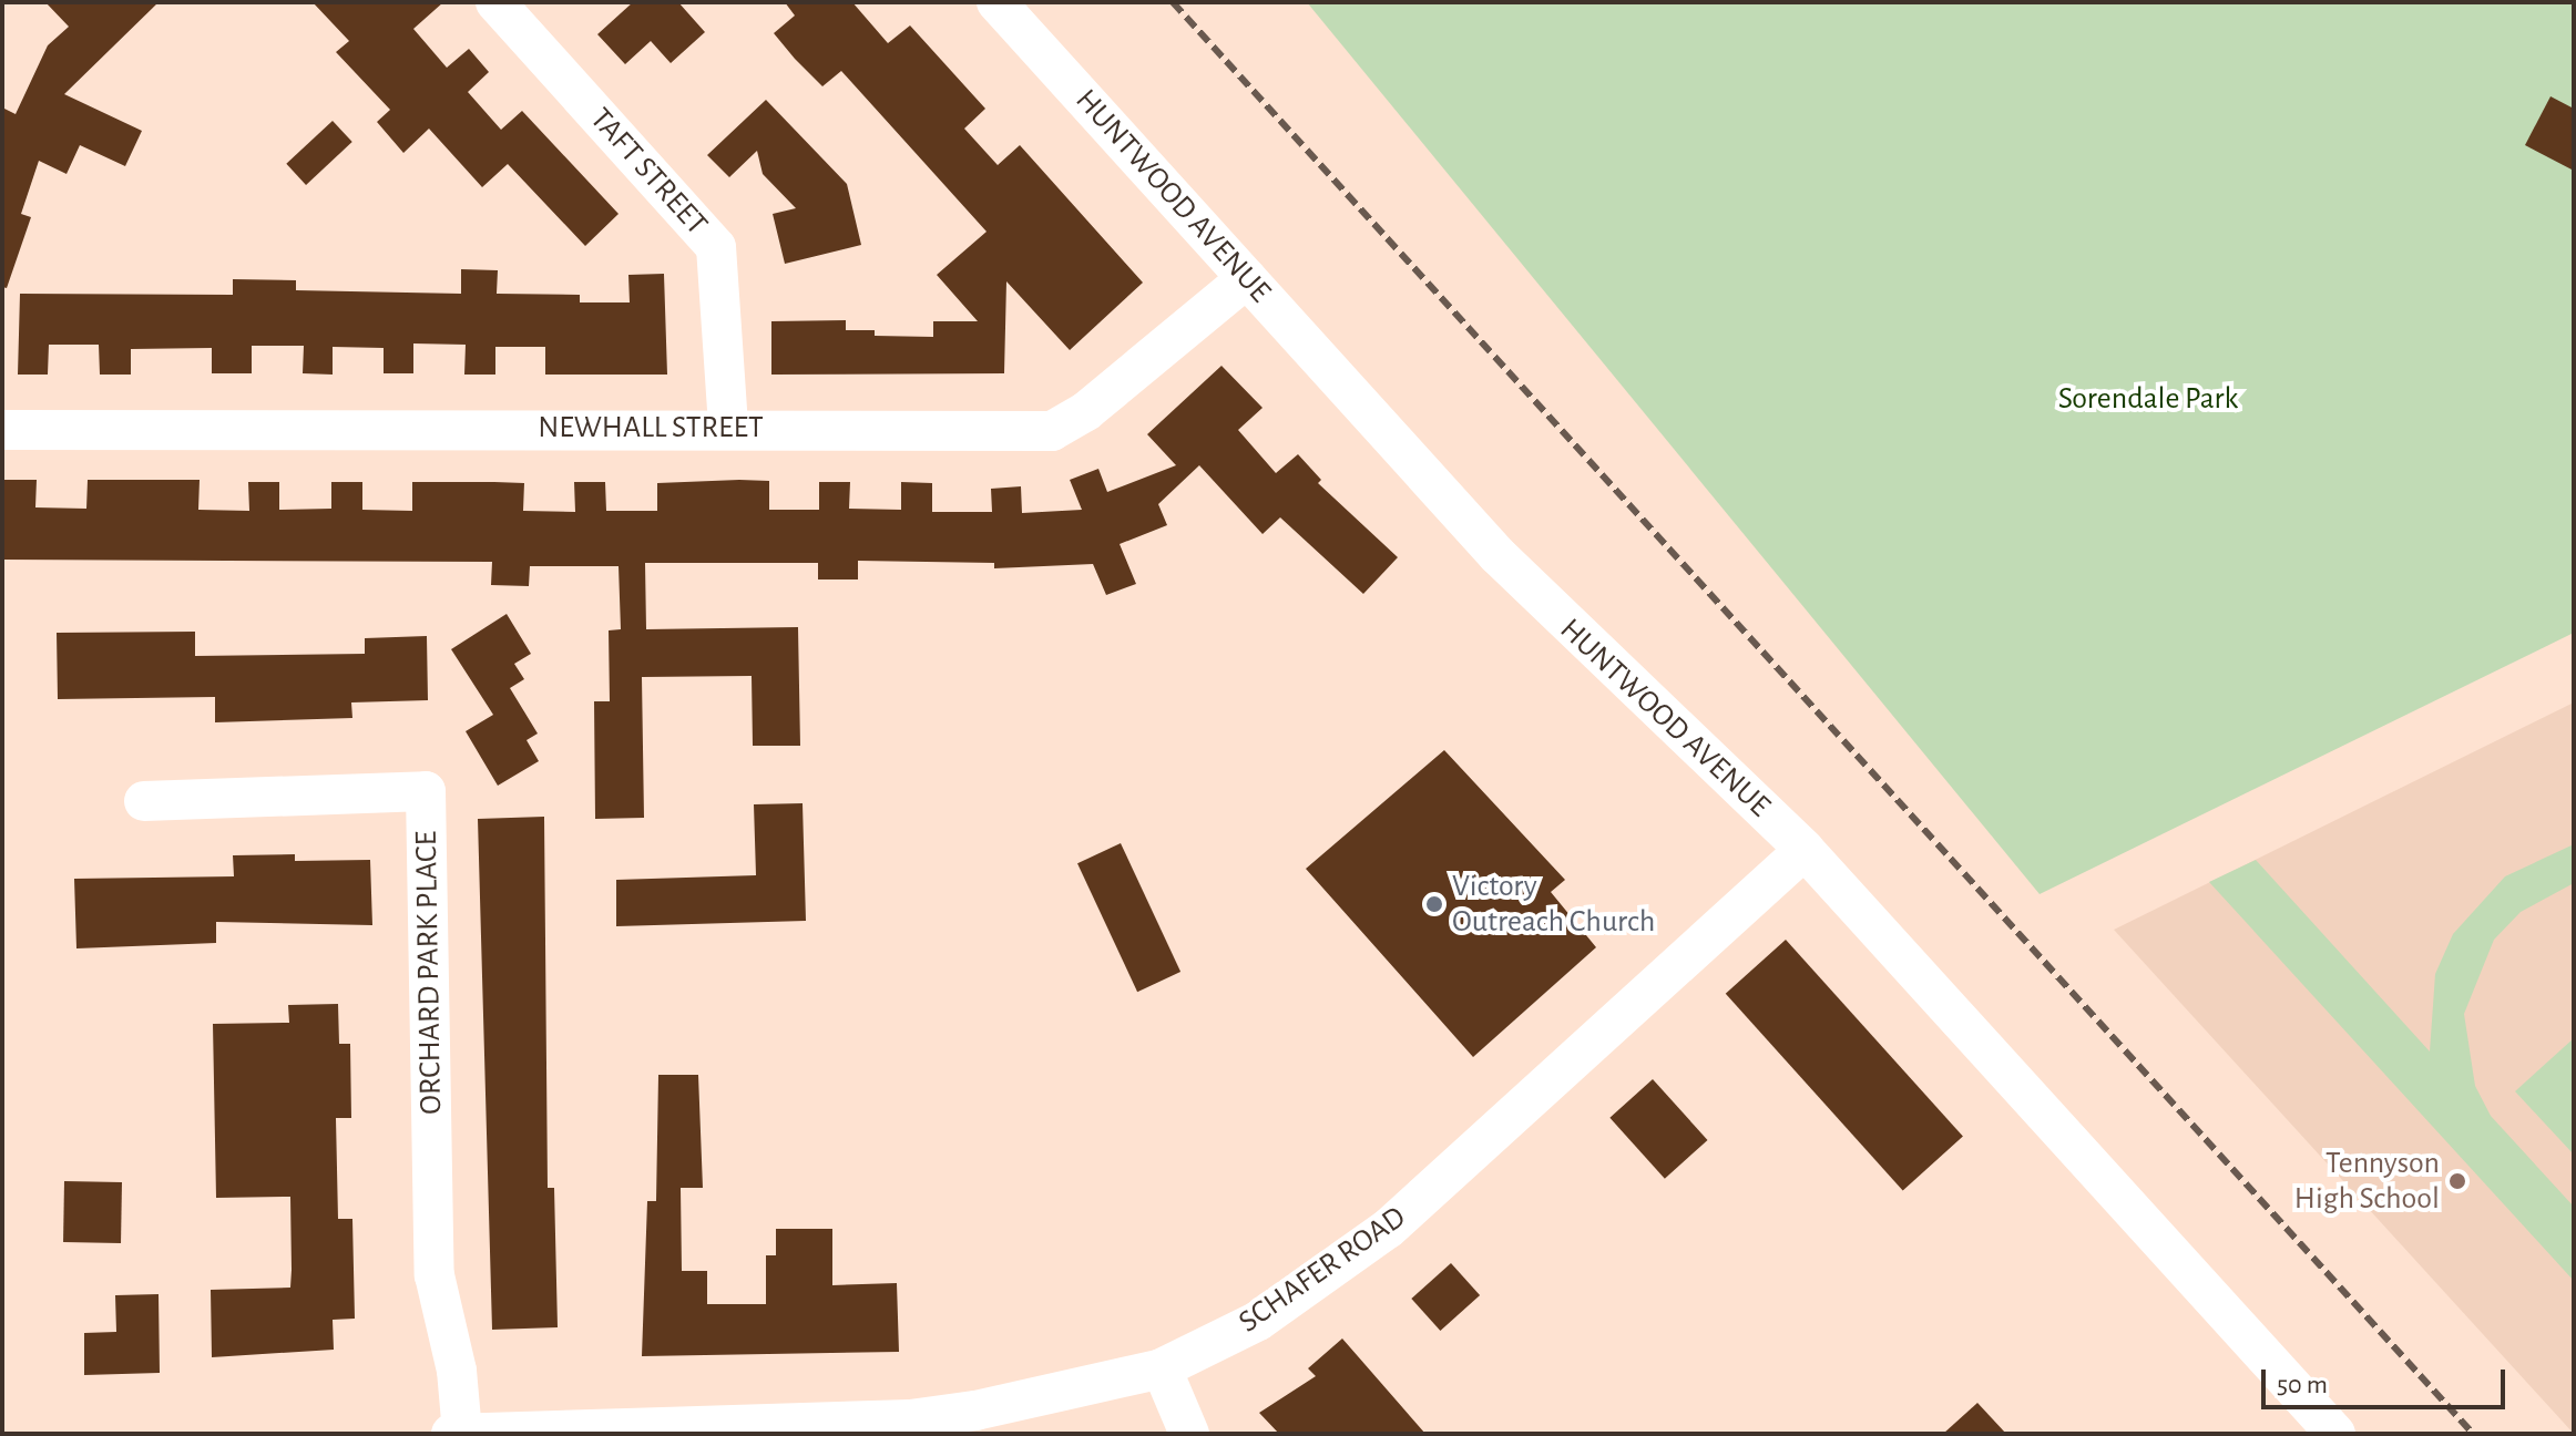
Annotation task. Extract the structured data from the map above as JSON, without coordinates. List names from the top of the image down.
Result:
{
  "streets": {
    "street": [
      "TAFT STREET",
      "HUNTWOOD AVENUE",
      "NEWHALL STREET",
      "ORCHARD PARK PLACE",
      "SCHAFER ROAD"
    ]
  },
  "crossings": [
    ["TAFT STREET", "NEWHALL STREET"],
    ["HUNTWOOD AVENUE", "NEWHALL STREET"],
    ["HUNTWOOD AVENUE", "SCHAFER ROAD"],
    ["ORCHARD PARK PLACE", "SCHAFER ROAD"]
  ],
  "parks": ["Sorendale Park"],
  "places": ["Victory Outreach Church", "Tennyson High School"],
  "scale_bar": "50 m"
}
